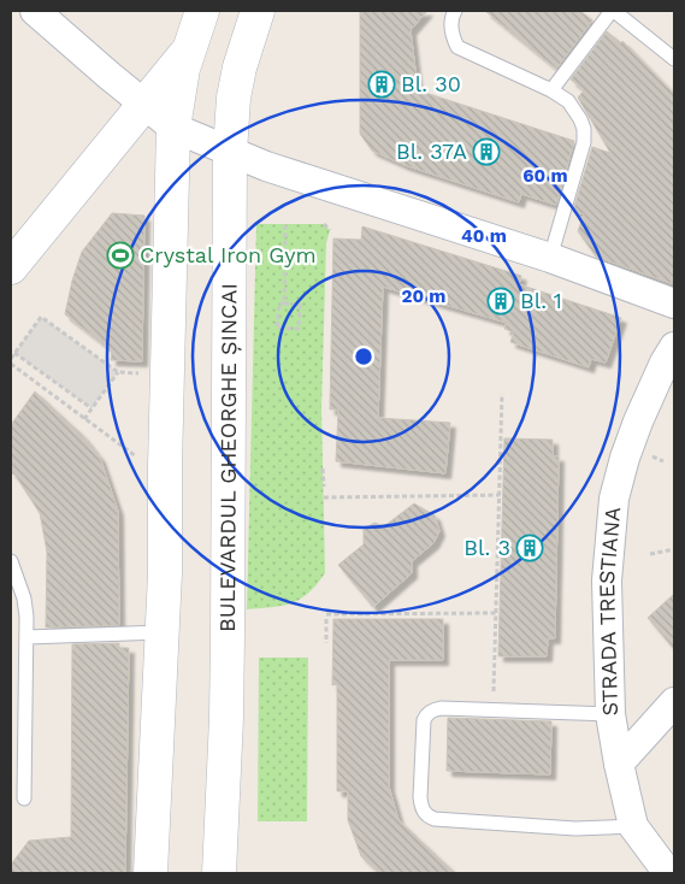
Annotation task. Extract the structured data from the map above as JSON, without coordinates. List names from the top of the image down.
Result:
{
  "streets": {
    "main road": ["BULEVARDUL GHEORGHE ȘINCAI"],
    "street": ["STRADA TRESTIANA"]
  },
  "places": {
    "building": [
      "Bl. 30",
      "Bl. 37A",
      "Bl. 1",
      "Bl. 3"
    ],
    "sports": ["Crystal Iron Gym"]
  },
  "rings": ["60 m", "40 m", "20 m"]
}
